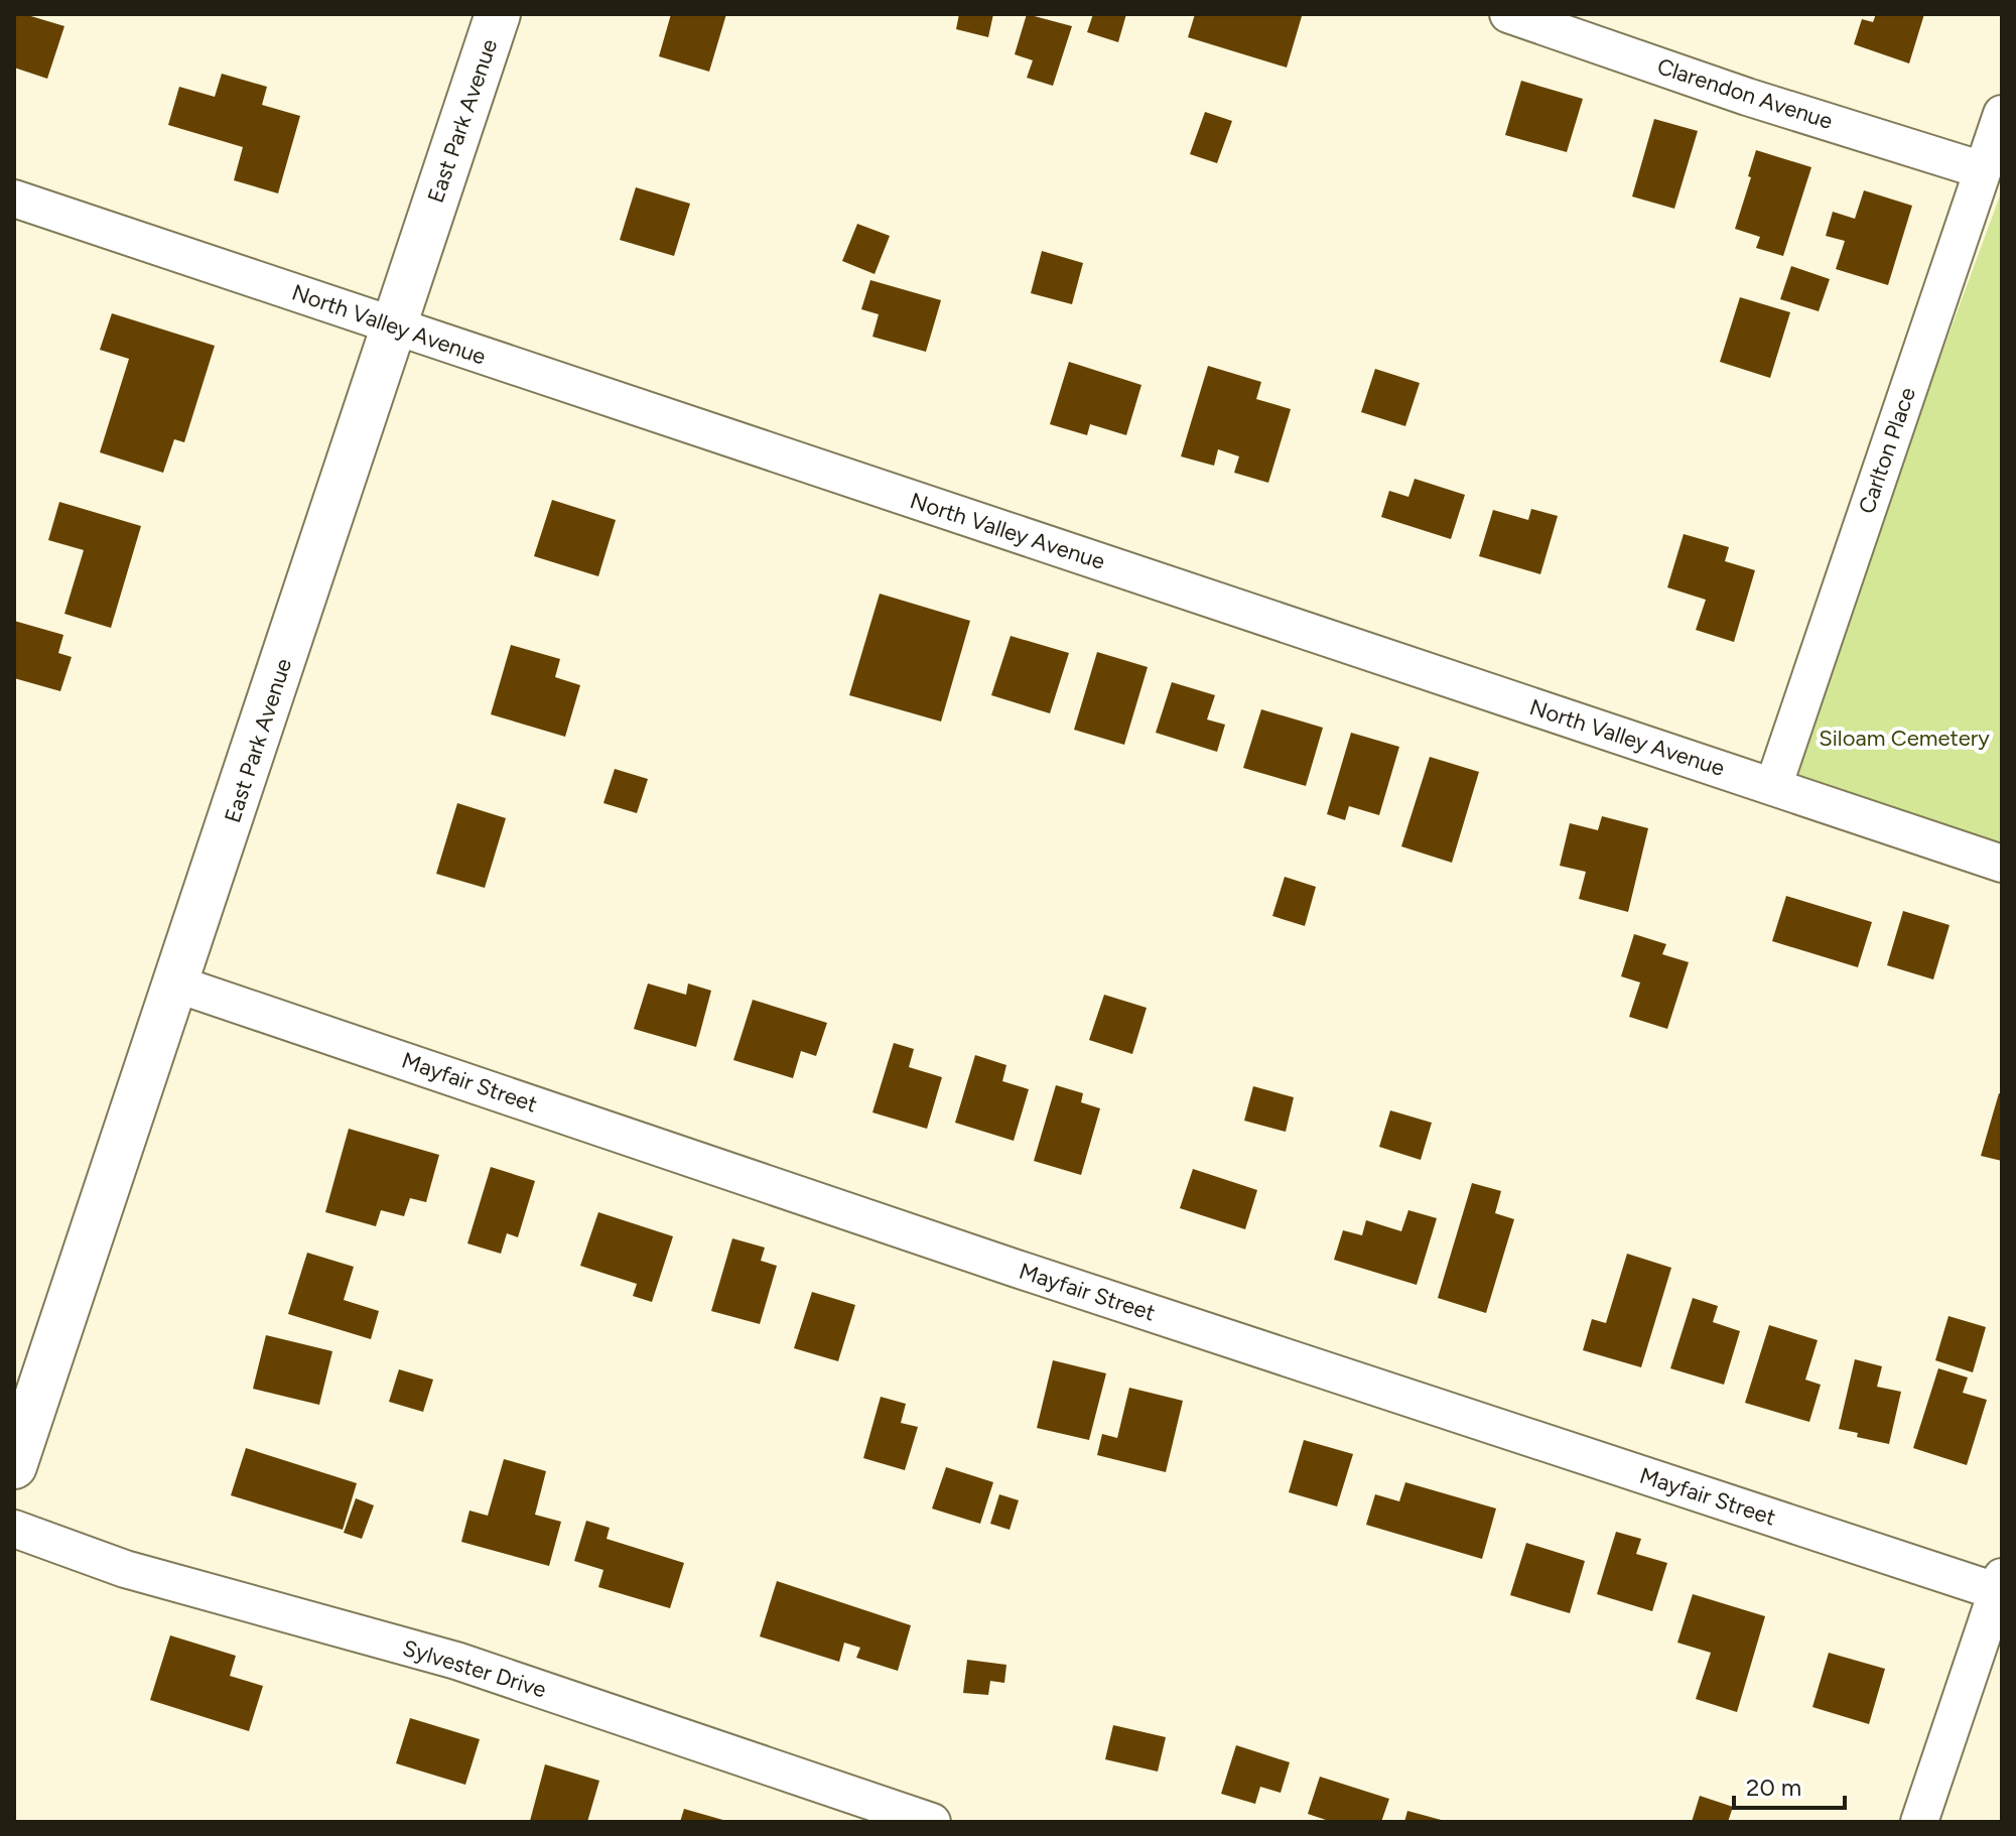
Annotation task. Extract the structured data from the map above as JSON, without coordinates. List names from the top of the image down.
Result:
{
  "streets": {
    "main road": ["East Park Avenue"],
    "street": [
      "Clarendon Avenue",
      "North Valley Avenue",
      "Carlton Place",
      "Mayfair Street",
      "Sylvester Drive"
    ]
  },
  "crossings": [
    ["Clarendon Avenue", "Carlton Place"],
    ["East Park Avenue", "North Valley Avenue"],
    ["East Park Avenue", "Mayfair Street"],
    ["North Valley Avenue", "Carlton Place"]
  ],
  "parks": ["Siloam Cemetery"],
  "scale_bar": "20 m"
}
